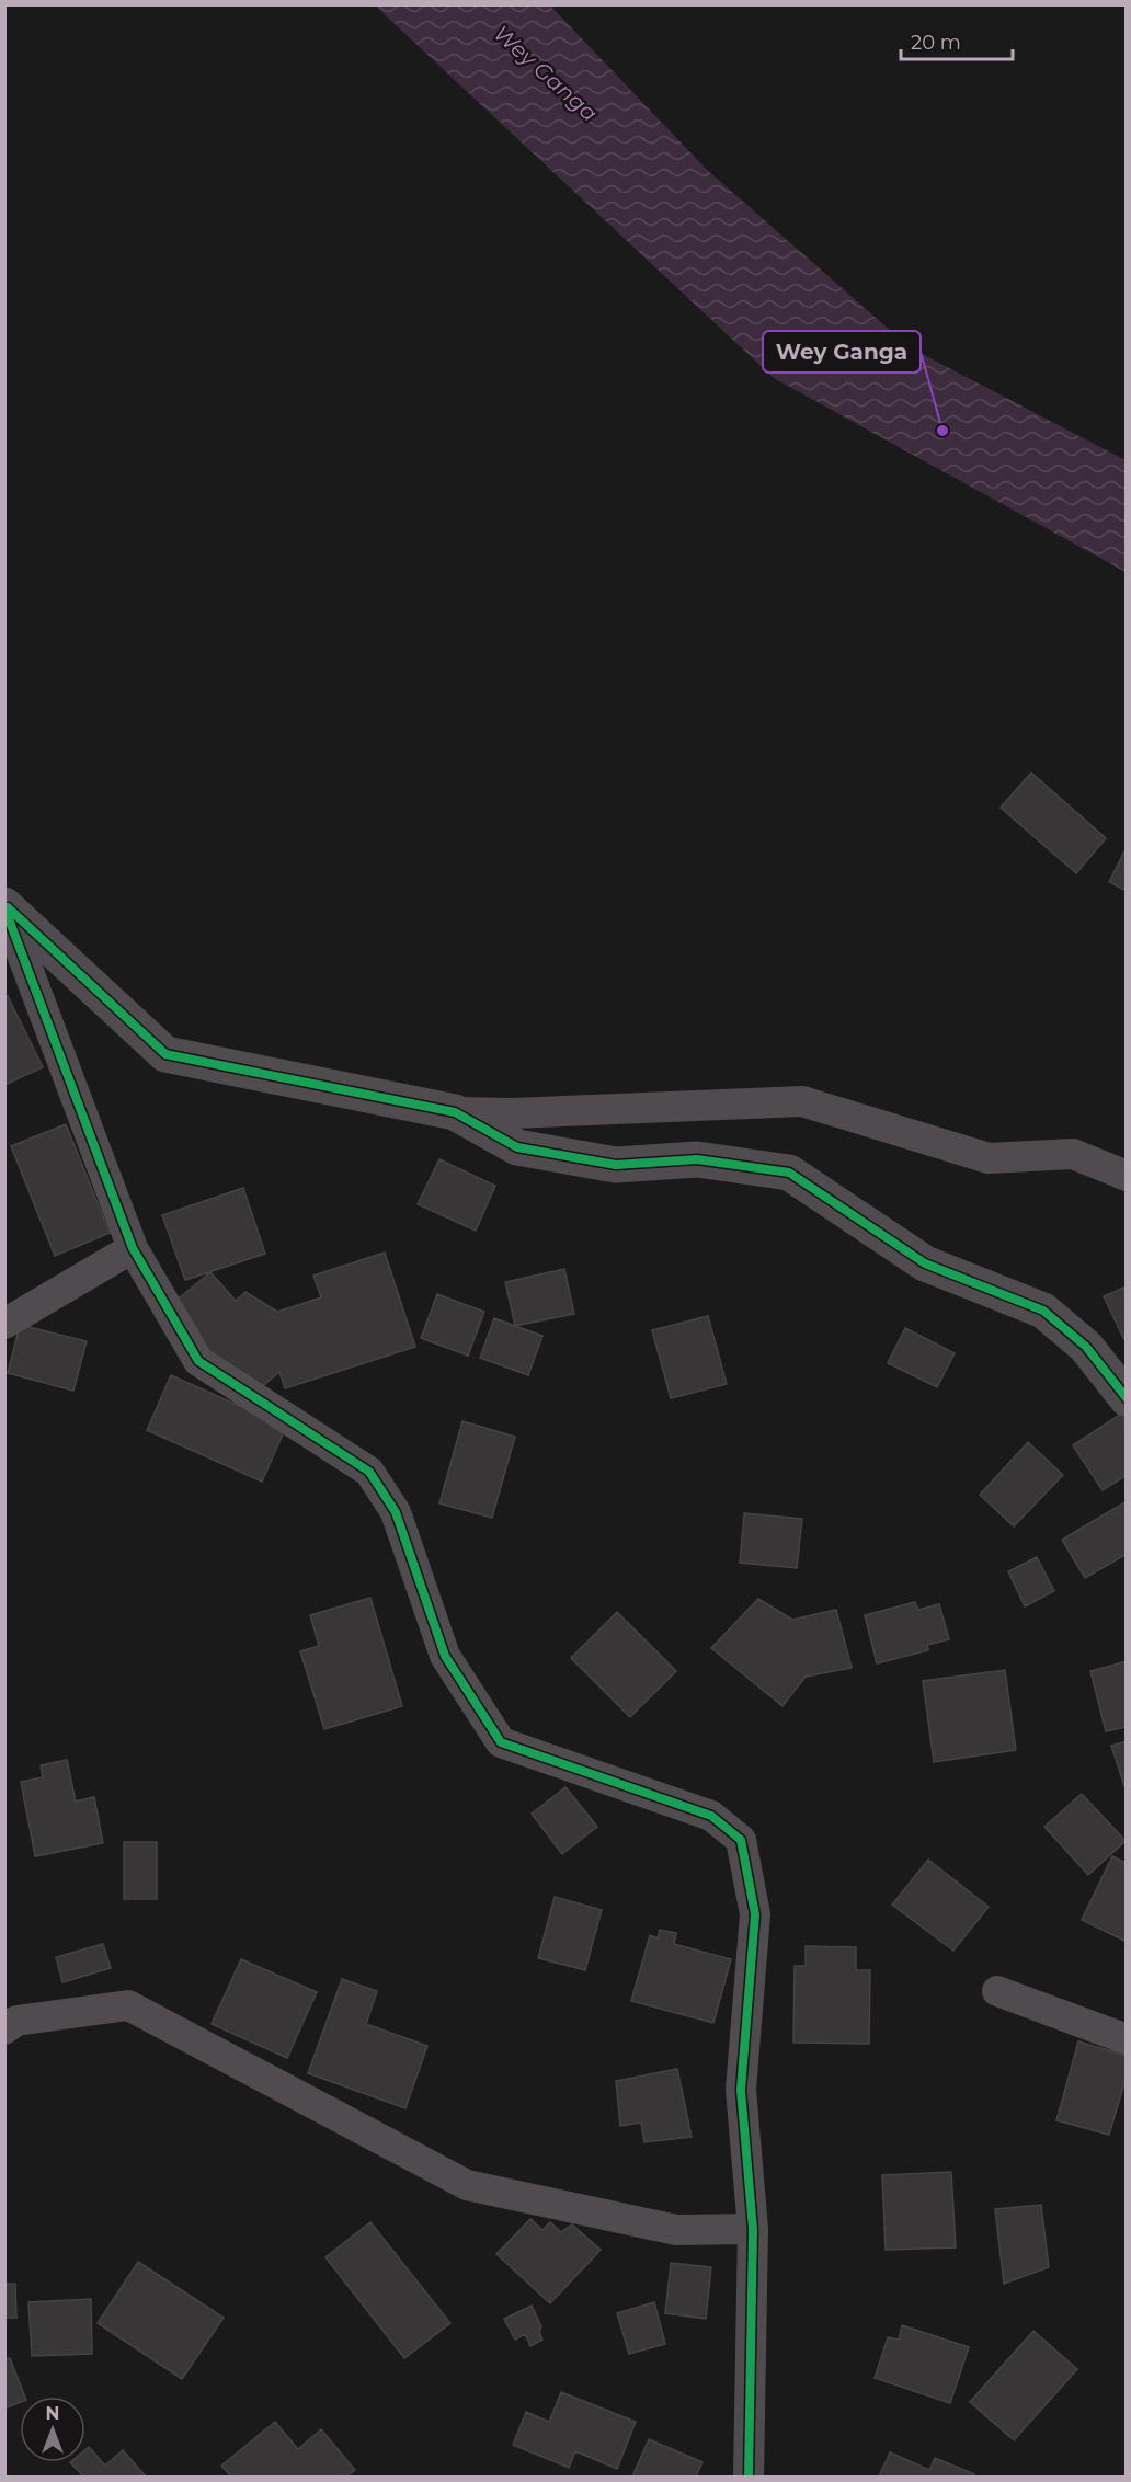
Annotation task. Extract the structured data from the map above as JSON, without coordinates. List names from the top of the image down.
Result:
{
  "water": ["Wey Ganga"],
  "places": ["Wey Ganga"],
  "scale_bar": "20 m",
  "north": "top"
}
